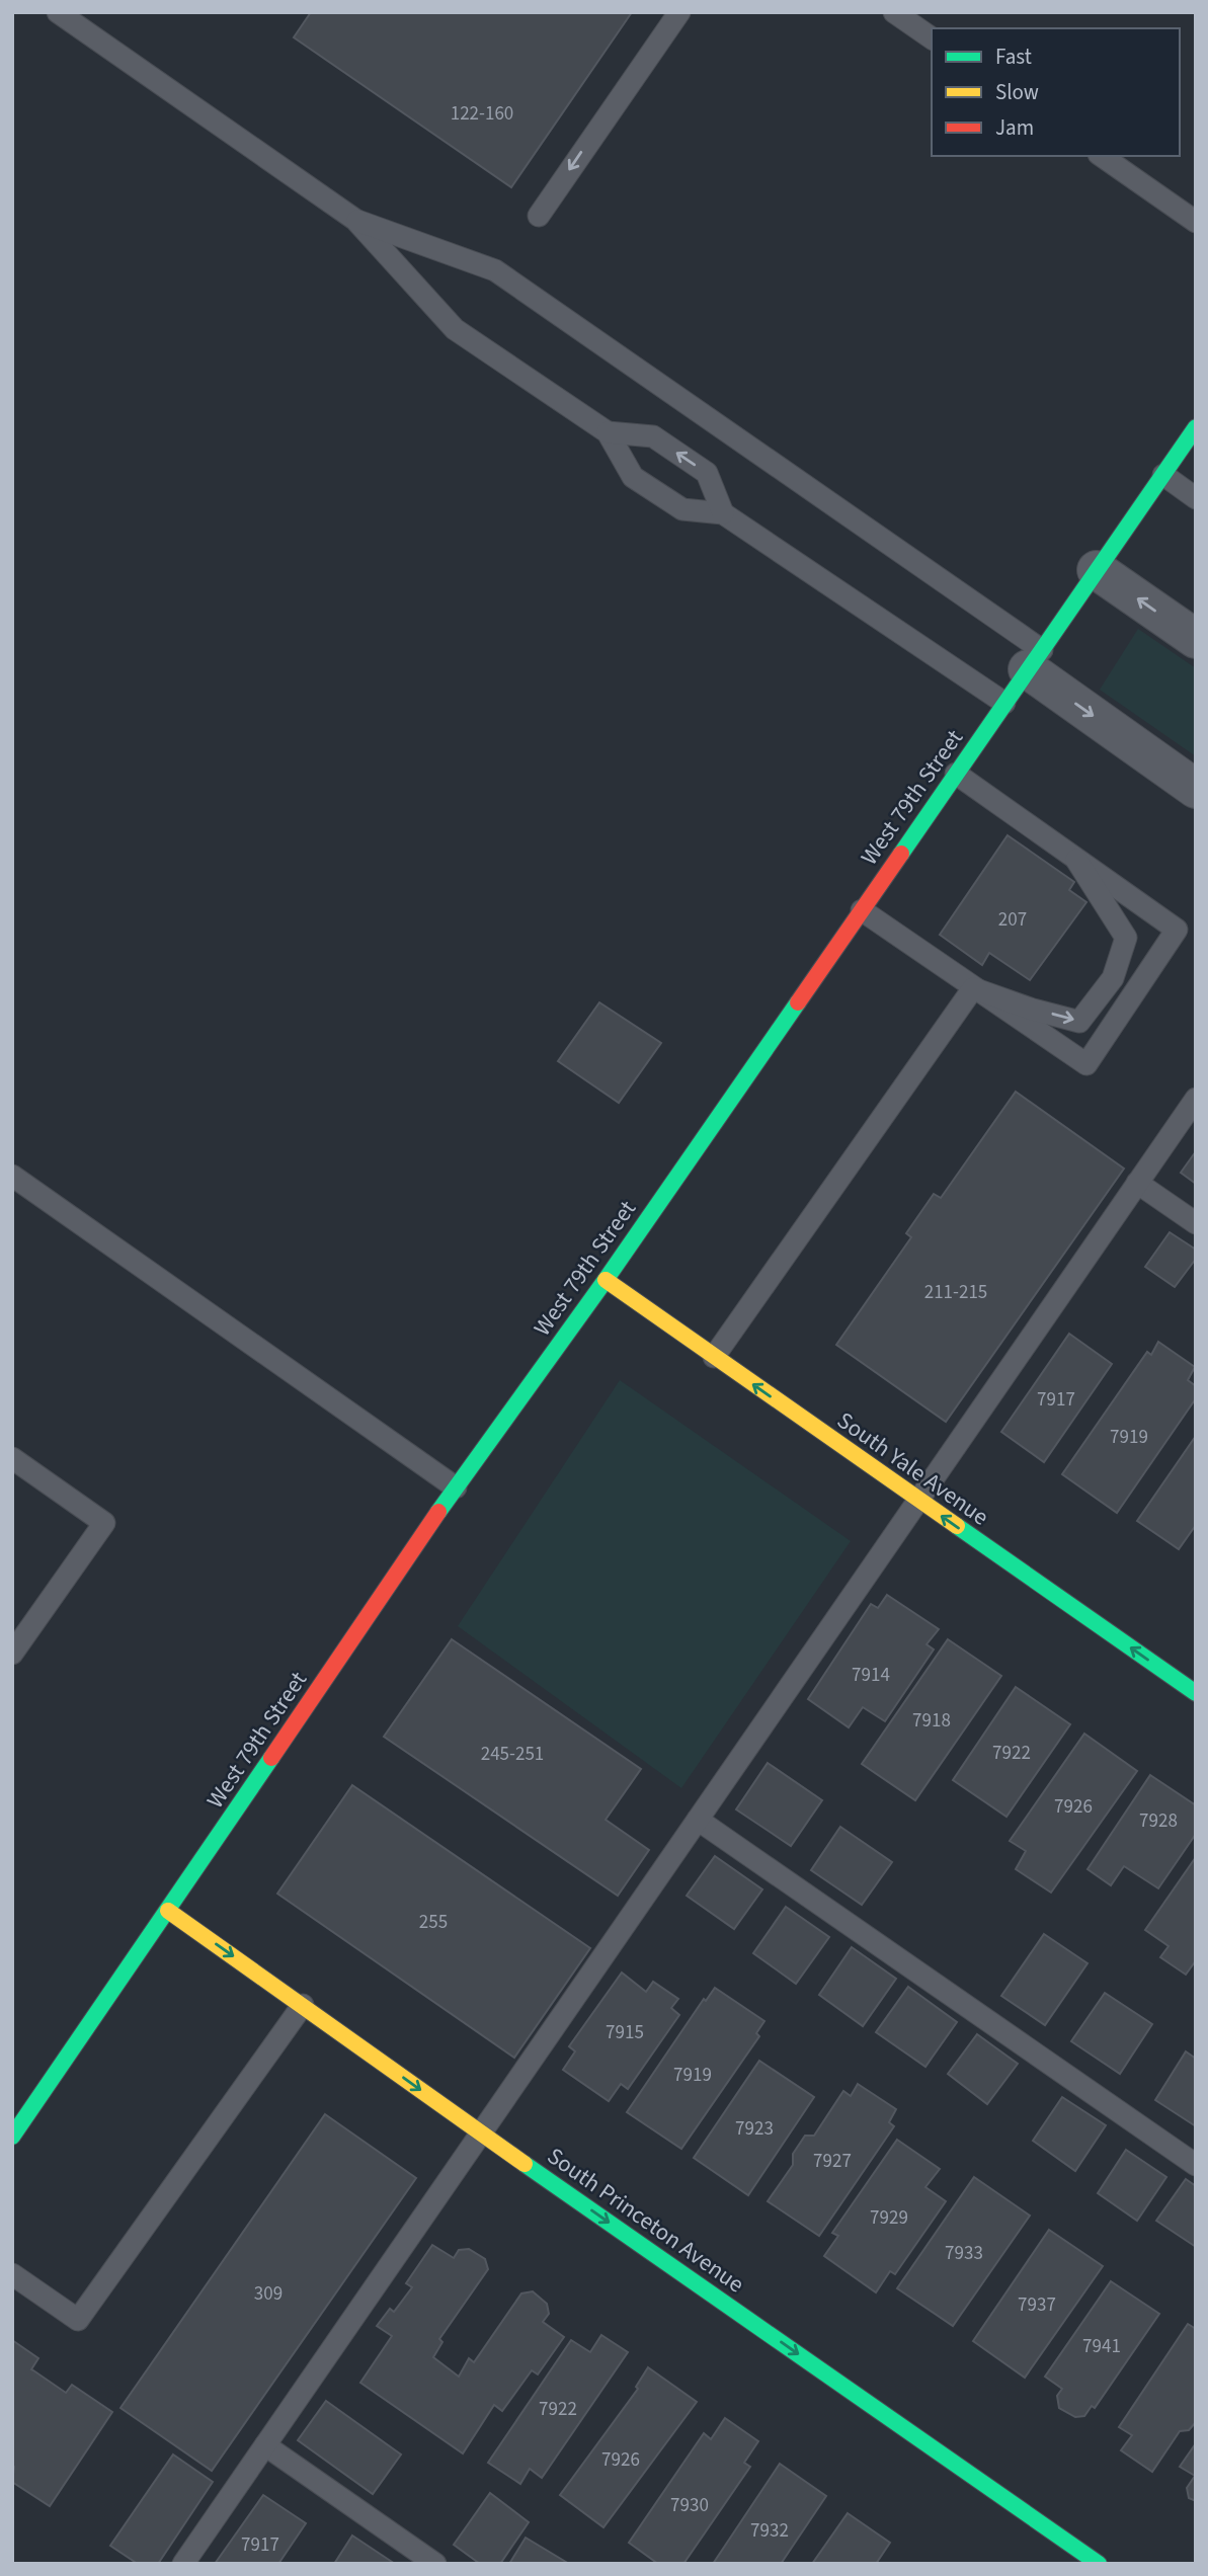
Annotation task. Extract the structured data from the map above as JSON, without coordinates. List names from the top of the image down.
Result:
{
  "streets": {
    "main road": ["West 79th Street", "South Yale Avenue", "South Princeton Avenue"]
  },
  "crossings": [
    ["West 79th Street", "South Yale Avenue"],
    ["West 79th Street", "South Princeton Avenue"]
  ],
  "one_way": ["South Yale Avenue", "South Princeton Avenue"],
  "house_numbers": [
    "122-160",
    "207",
    "211-215",
    "7917",
    "7919",
    "7914",
    "7918",
    "7922",
    "245-251",
    "7926",
    "7928",
    "255",
    "7915",
    "7919",
    "7923",
    "7927",
    "7929",
    "7933",
    "309",
    "7937",
    "7941",
    "7922",
    "7926",
    "7930",
    "7932",
    "7917"
  ],
  "legend": ["Fast", "Slow", "Jam"]
}
